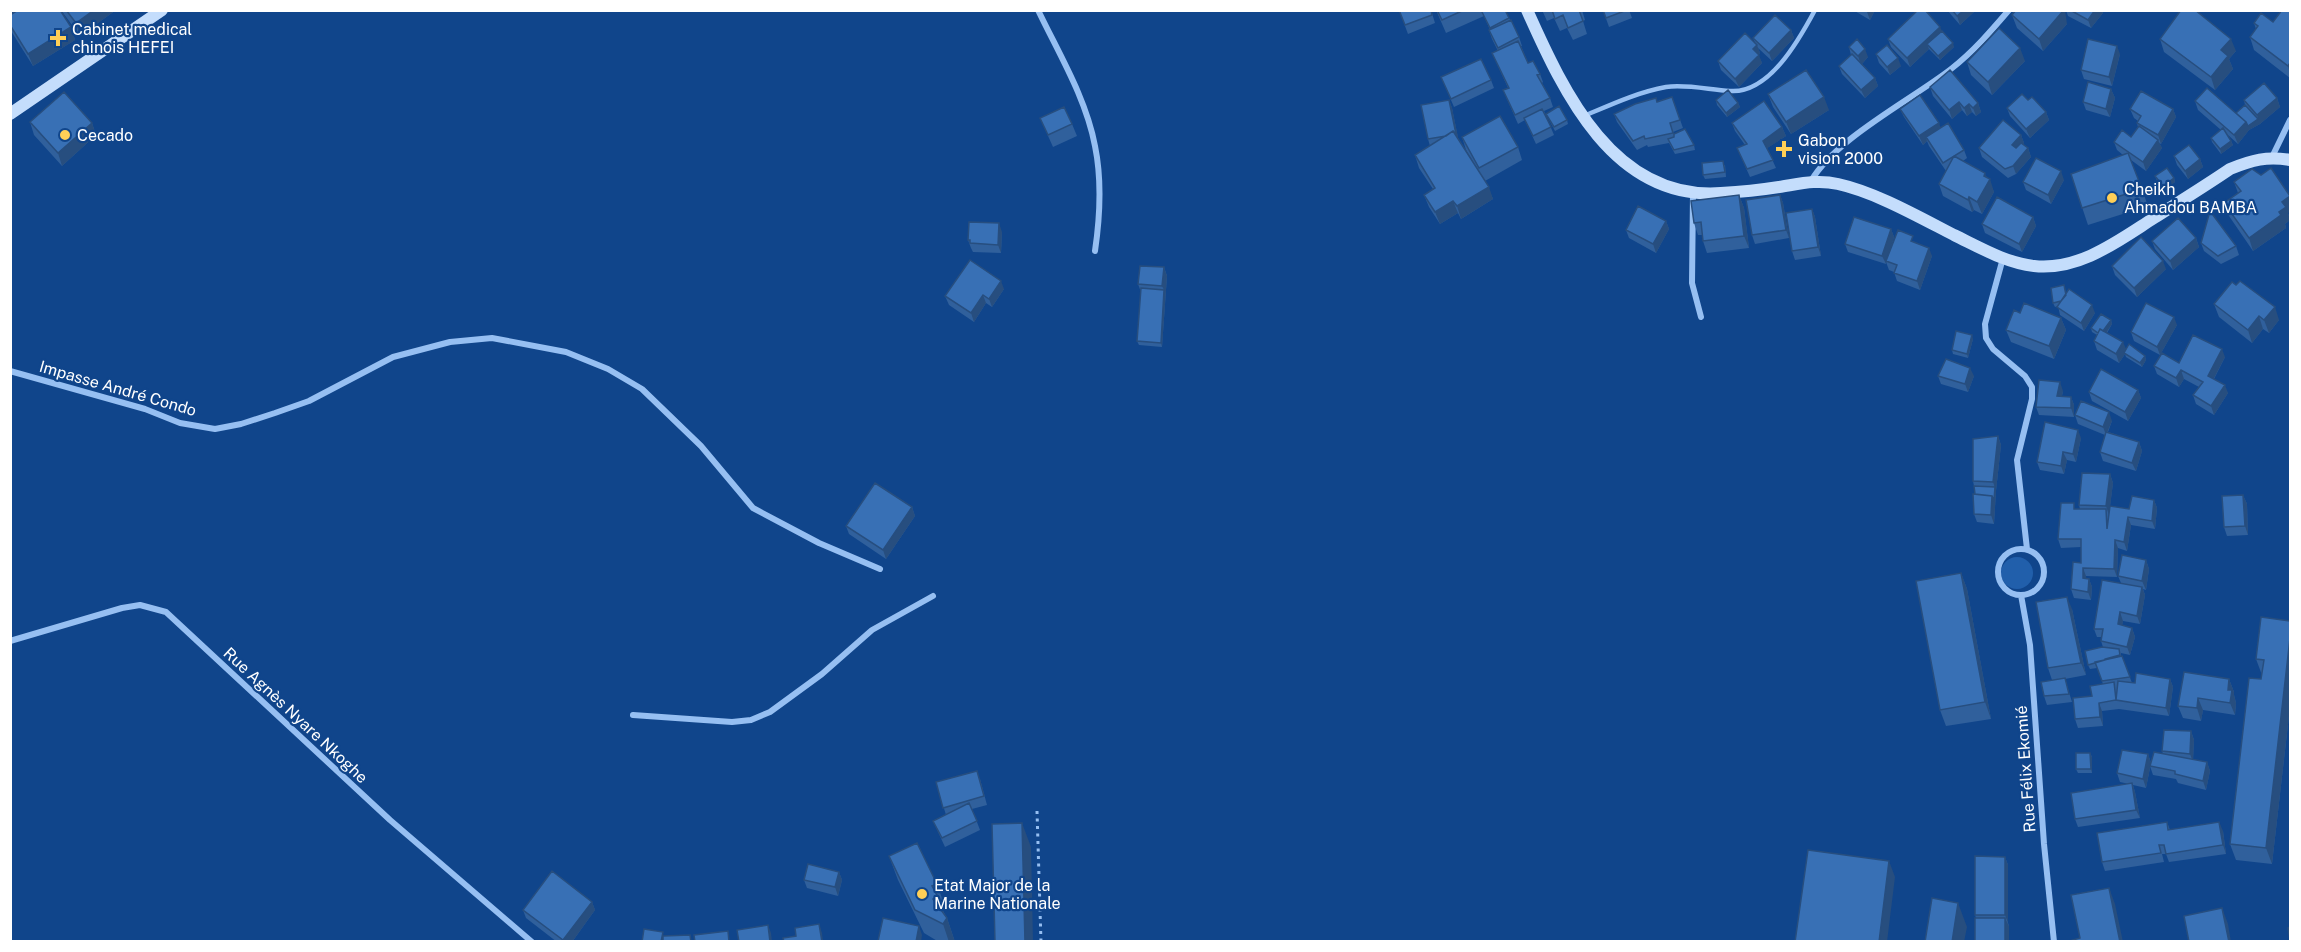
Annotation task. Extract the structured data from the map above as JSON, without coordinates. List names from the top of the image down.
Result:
{
  "streets": {
    "street": ["Impasse André Condo", "Rue Agnès Nyare Nkoghe", "Rue Félix Ekomié"]
  },
  "places": {
    "health": ["Cabinet medical chinois HEFEI", "Gabon vision 2000"],
    "other": ["Cecado", "Cheikh Ahmadou BAMBA", "Etat Major de la Marine Nationale"]
  }
}
